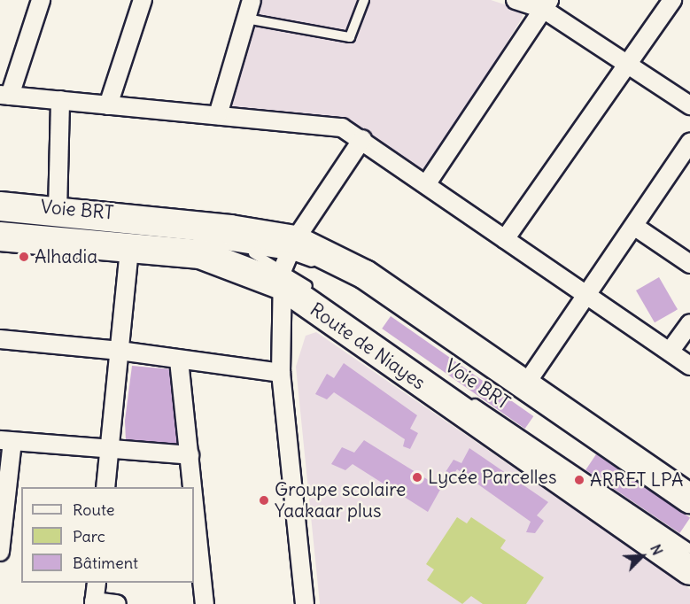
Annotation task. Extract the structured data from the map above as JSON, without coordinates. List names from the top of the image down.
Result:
{
  "streets": {
    "main road": ["Route de Niayes"],
    "lane": ["Voie BRT"]
  },
  "places": [
    "Alhadia",
    "Lycée Parcelles",
    "ARRET LPA",
    "Groupe scolaire Yaakaar plus"
  ],
  "legend": ["Route", "Parc", "Bâtiment"],
  "north": "top right"
}
